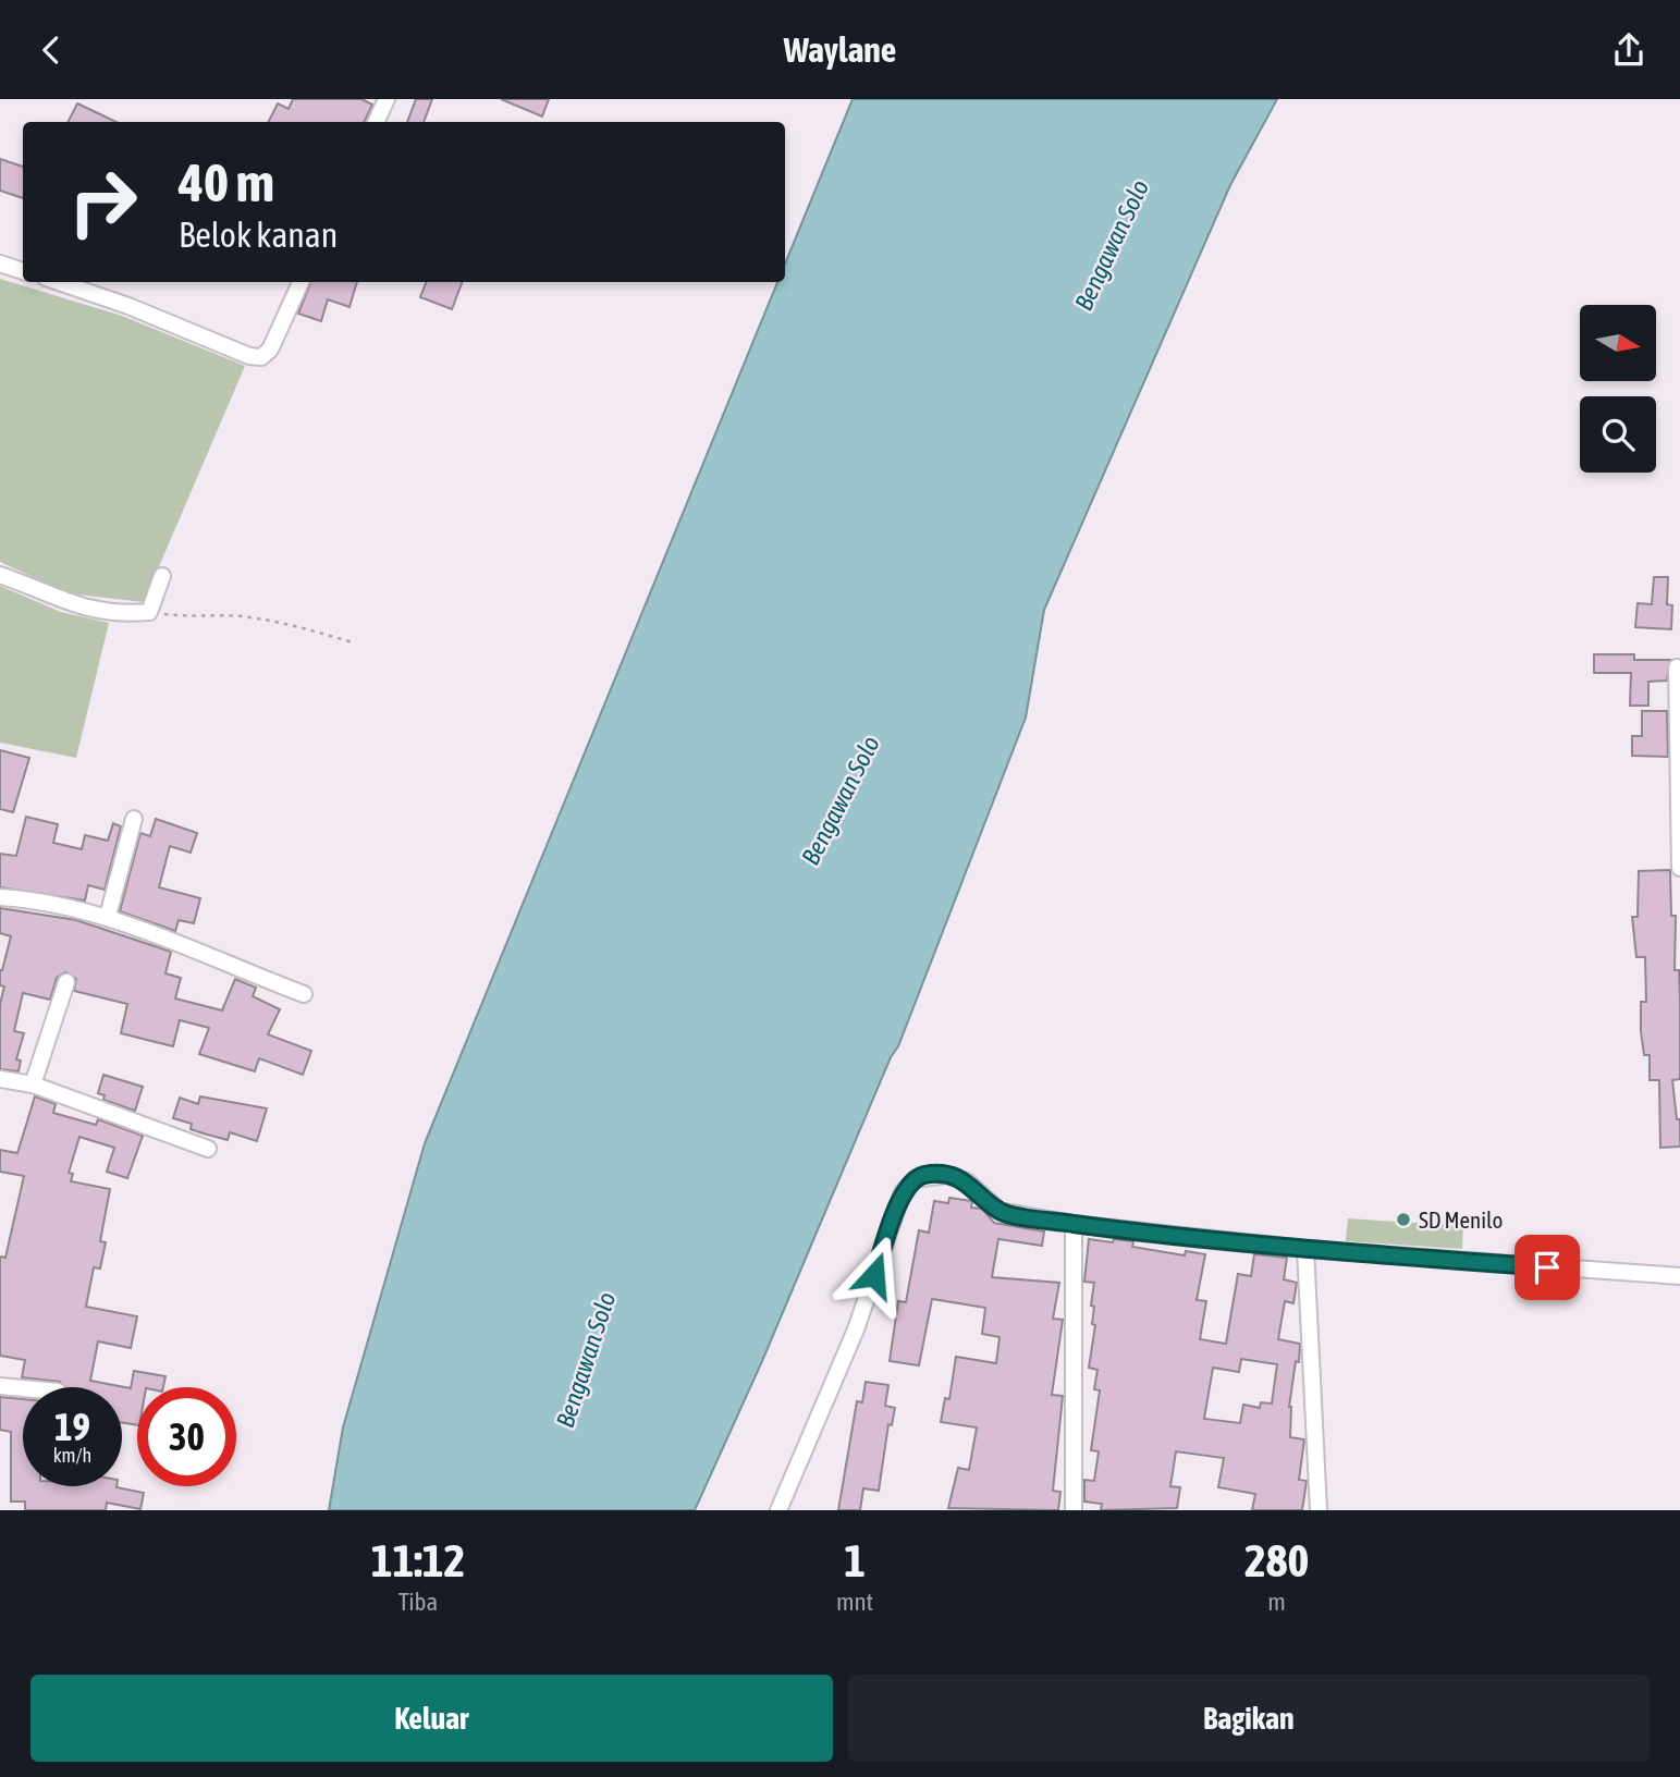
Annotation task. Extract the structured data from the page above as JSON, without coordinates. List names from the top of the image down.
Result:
{
  "water": ["Bengawan Solo"],
  "places": ["SD Menilo"],
  "north": "right",
  "page": {
    "header": "Waylane",
    "turn": ["40 m", "Belok kanan"],
    "speed": "19 km/h",
    "limit": "30",
    "eta": [
      "11:12",
      "Tiba",
      "1",
      "mnt",
      "280",
      "m"
    ],
    "buttons": ["Keluar", "Bagikan"]
  }
}
